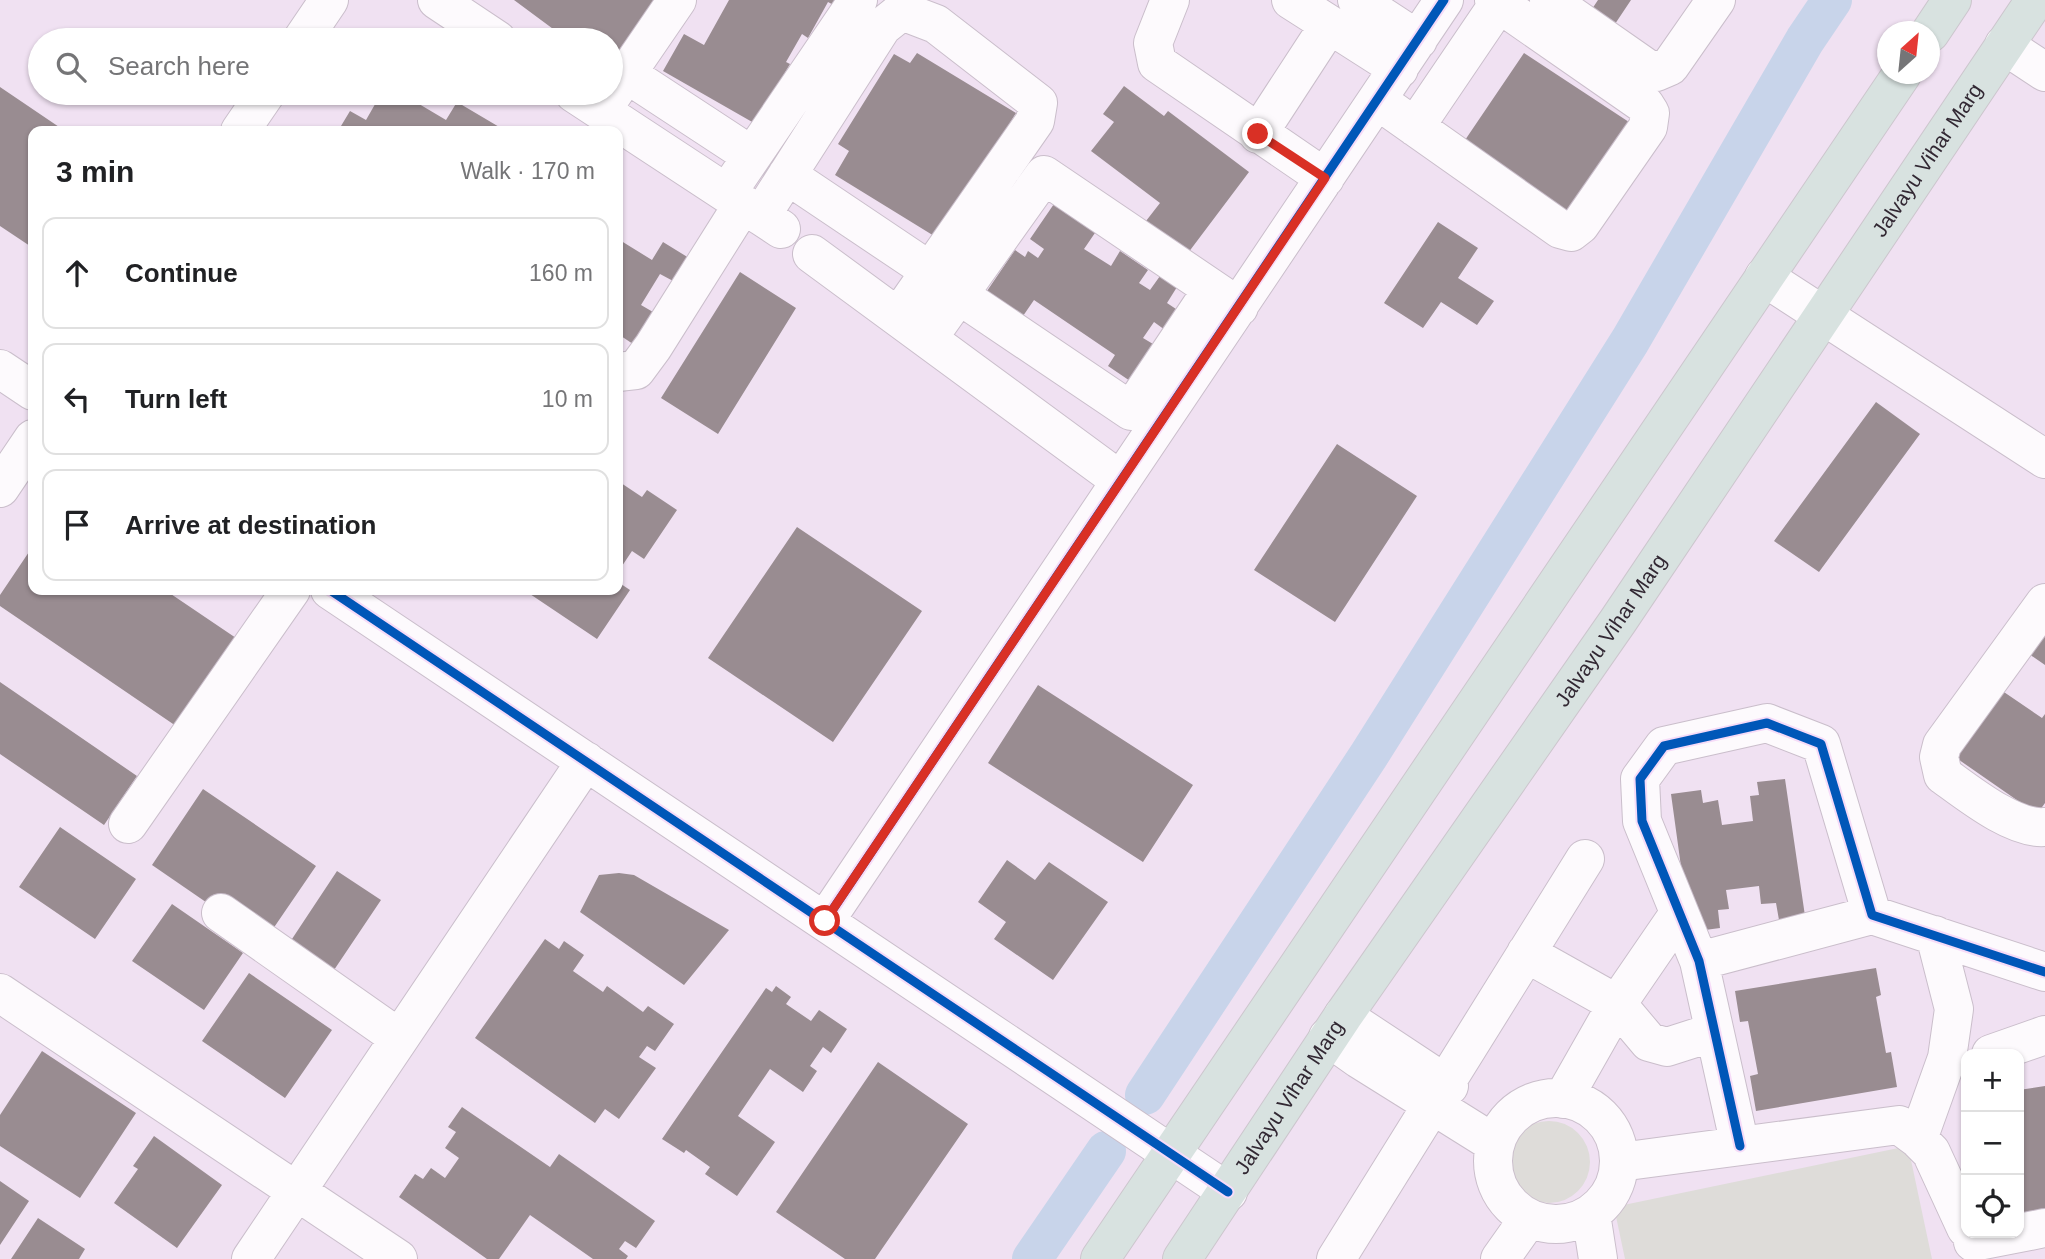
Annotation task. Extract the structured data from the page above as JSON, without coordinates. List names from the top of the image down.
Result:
{
  "streets": {
    "main road": ["Jalvayu Vihar Marg"]
  },
  "north": "top right",
  "page": {
    "search": "Search here",
    "heading": ["3 min", "Walk · 170 m"],
    "list": [
      ["Continue", "160 m"],
      ["Turn left", "10 m"],
      "Arrive at destination"
    ],
    "map_buttons": ["+", "−"]
  }
}
